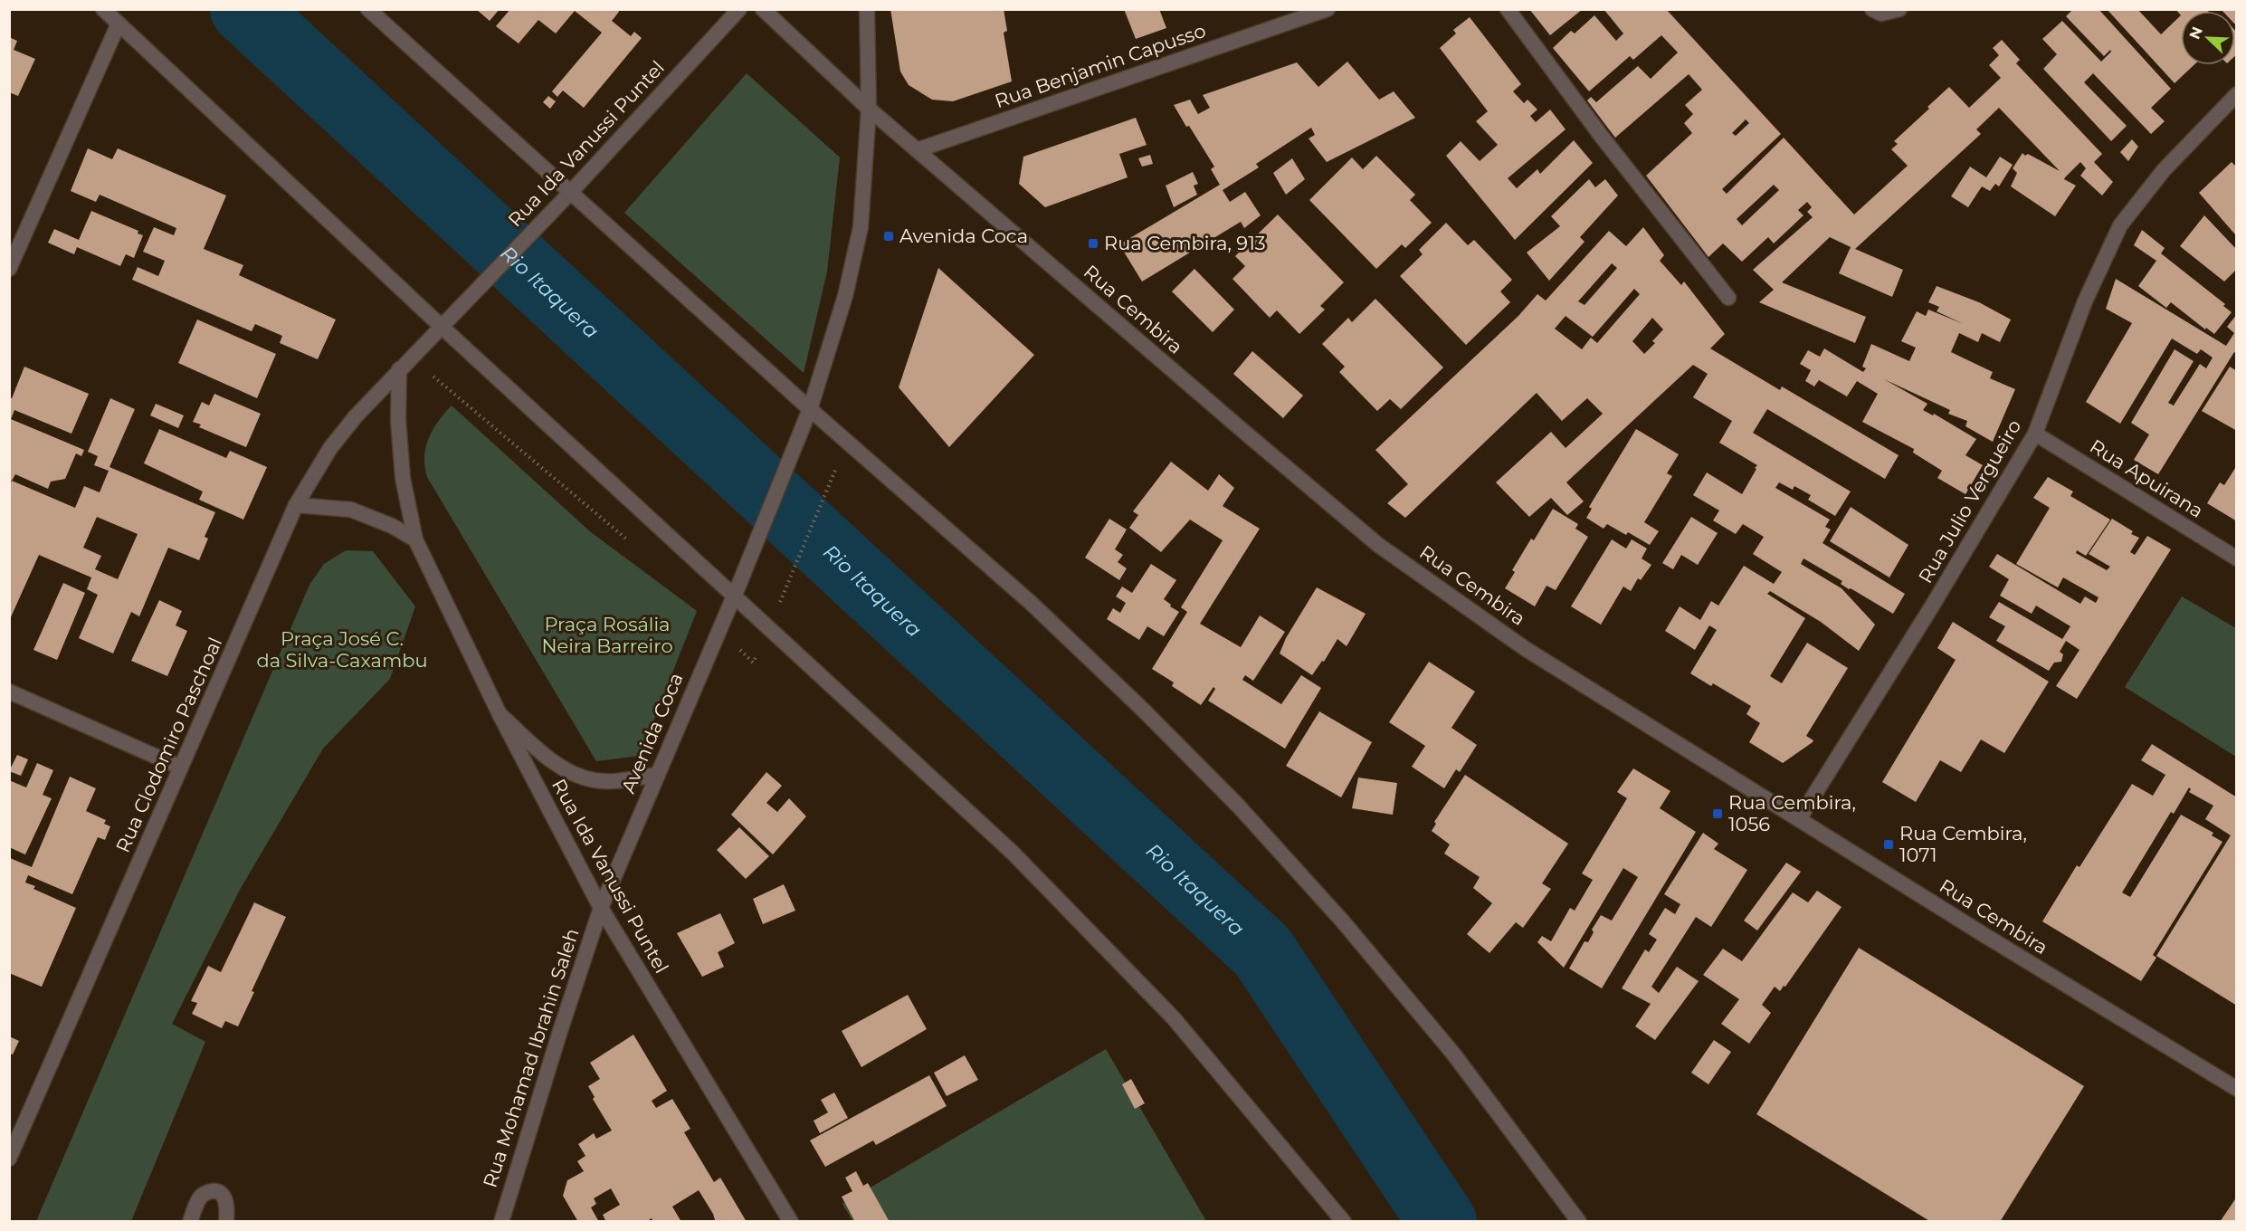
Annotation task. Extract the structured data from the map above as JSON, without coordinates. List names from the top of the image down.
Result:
{
  "streets": {
    "street": [
      "Rua Benjamin Capusso",
      "Rua Ida Vanussi Puntel",
      "Rua Cembira",
      "Rua Apuirana",
      "Rua Julio Vergueiro",
      "Avenida Coca",
      "Rua Clodomiro Paschoal",
      "Rua Mohamad Ibrahin Saleh"
    ]
  },
  "crossings": [
    ["Rua Benjamin Capusso", "Rua Cembira"],
    ["Rua Ida Vanussi Puntel", "Avenida Coca"],
    ["Rua Ida Vanussi Puntel", "Rua Clodomiro Paschoal"],
    ["Rua Ida Vanussi Puntel", "Rua Mohamad Ibrahin Saleh"],
    ["Rua Cembira", "Rua Julio Vergueiro"],
    ["Rua Cembira", "Avenida Coca"],
    ["Rua Apuirana", "Rua Julio Vergueiro"],
    ["Avenida Coca", "Rua Mohamad Ibrahin Saleh"]
  ],
  "water": ["Rio Itaquera"],
  "parks": ["Praça Rosália Neira Barreiro", "Praça José C. da Silva-Caxambu"],
  "places": {
    "transit": [
      "Avenida Coca",
      "Rua Cembira, 913",
      "Rua Cembira, 1056",
      "Rua Cembira, 1071"
    ]
  },
  "north": "top left"
}
